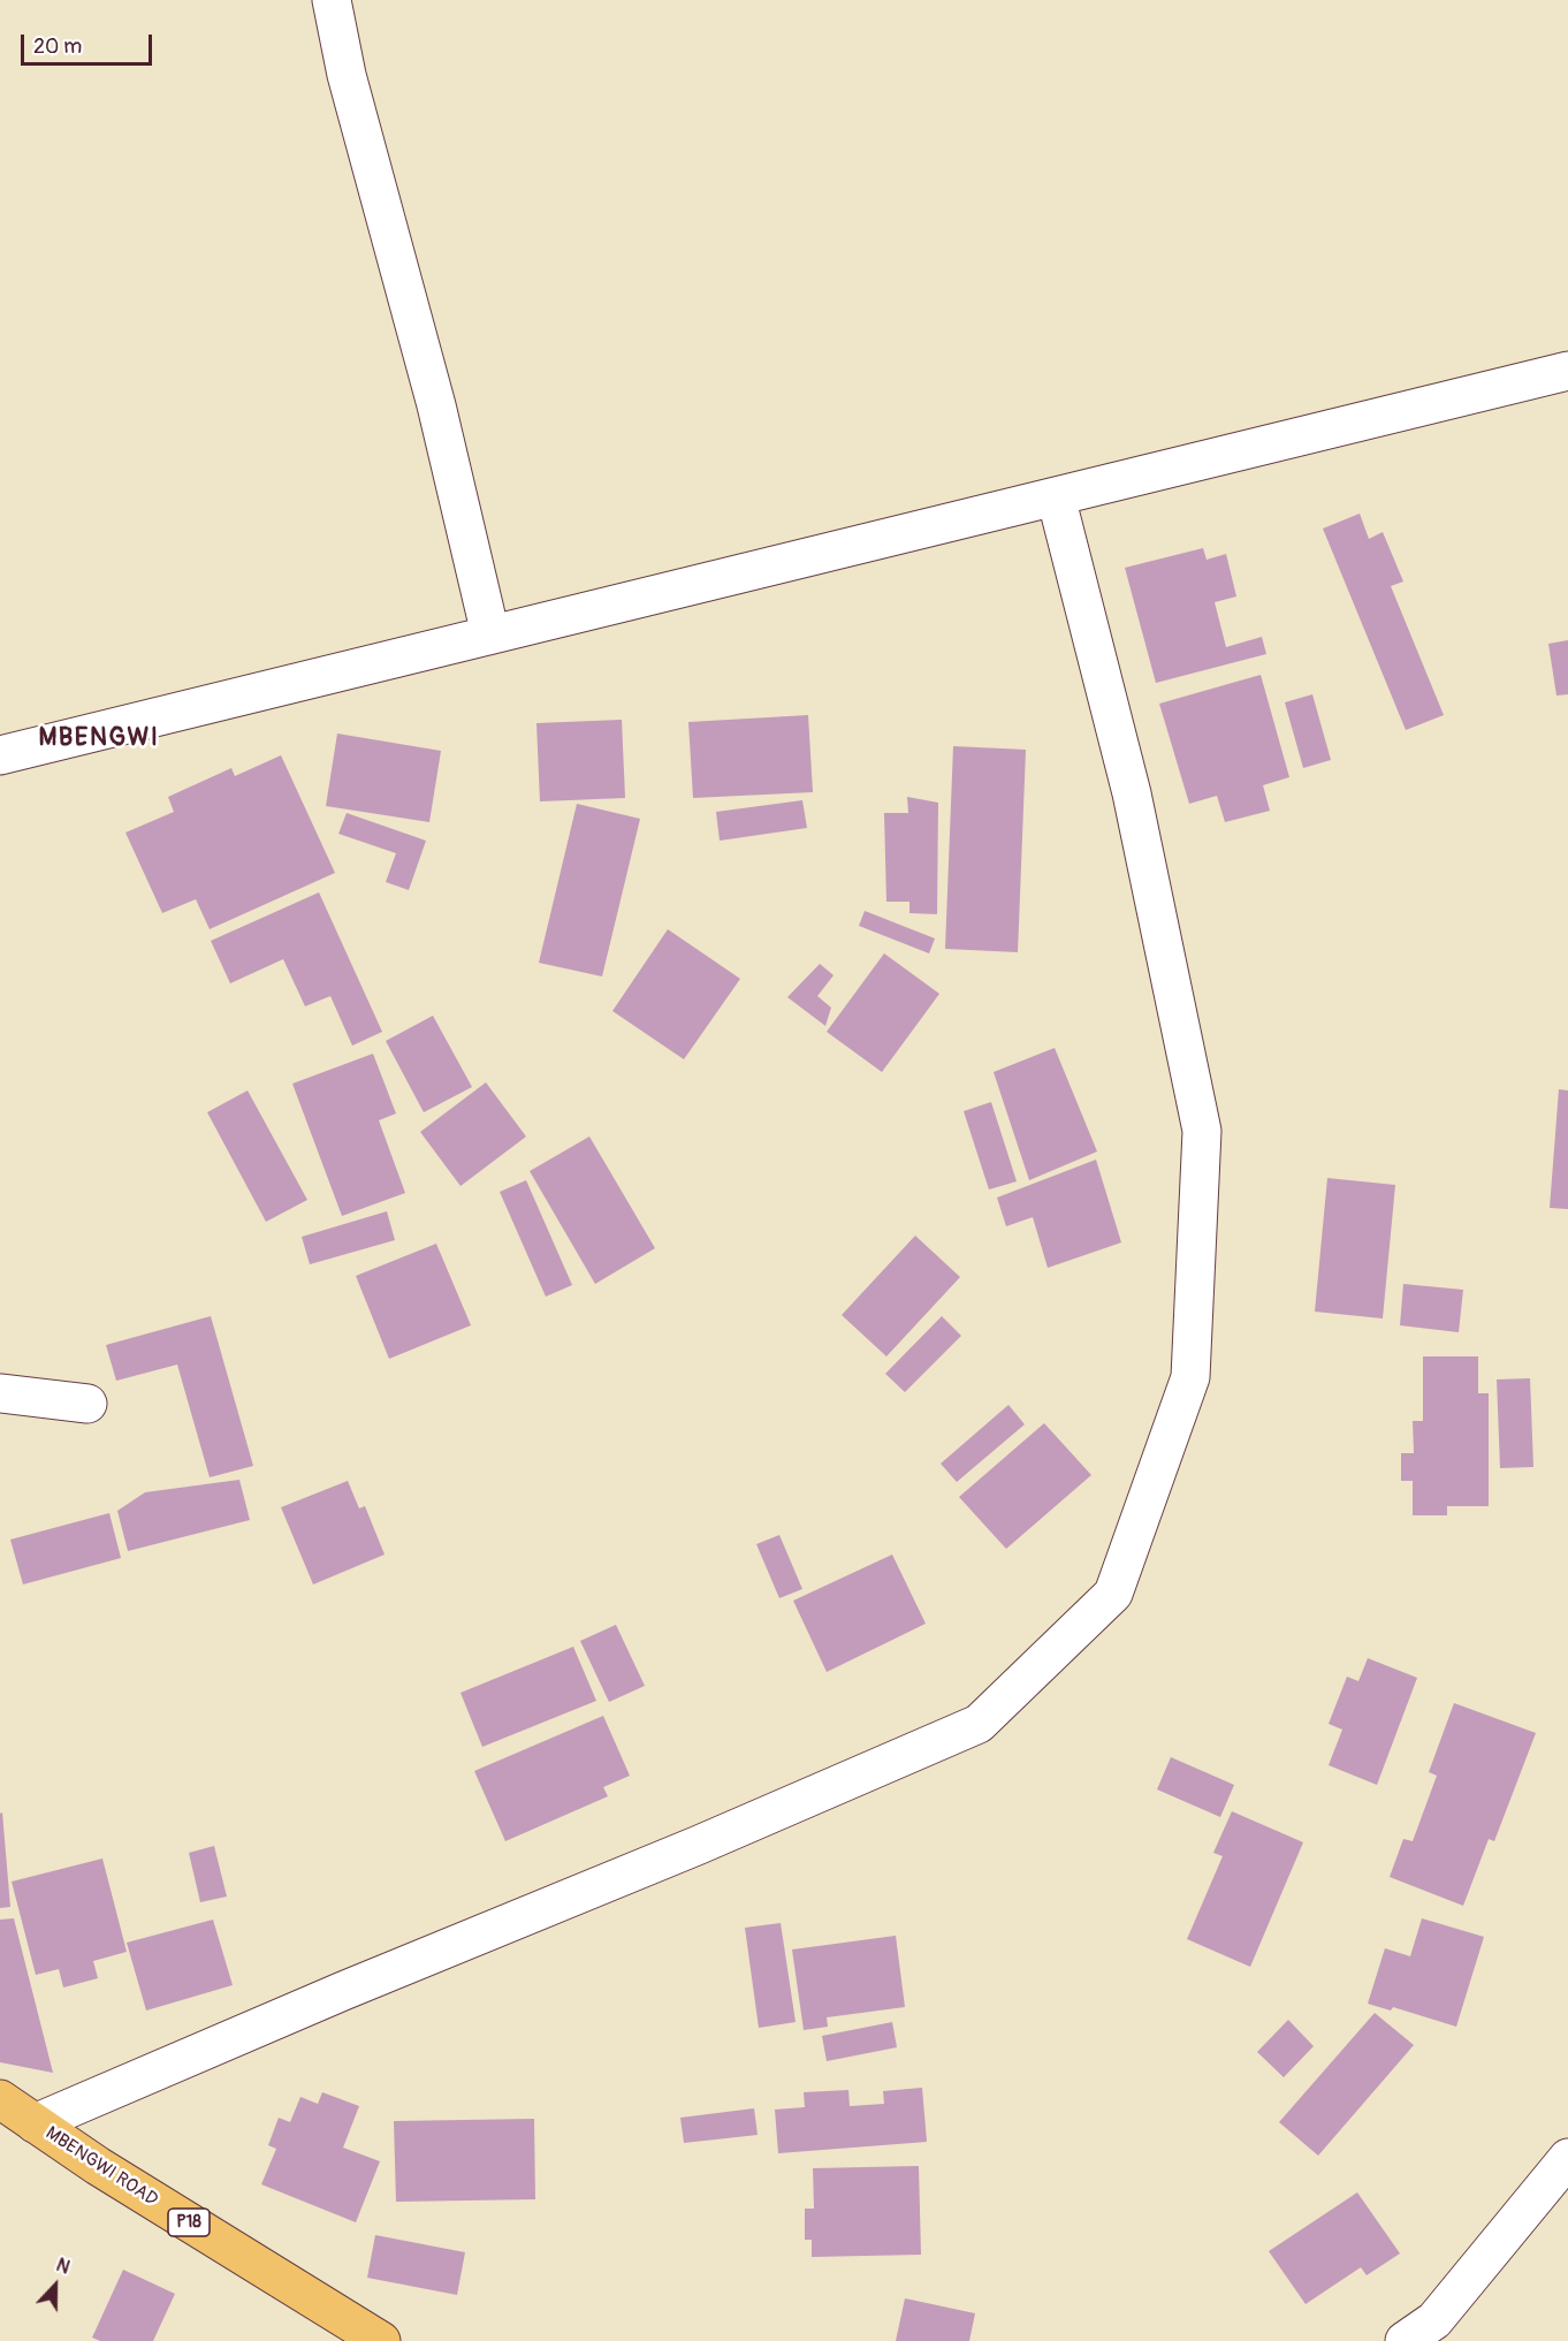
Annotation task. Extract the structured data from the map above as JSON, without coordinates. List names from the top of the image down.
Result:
{
  "streets": {
    "main road": ["MBENGWI ROAD", "P18"]
  },
  "districts": ["MBENGWI"],
  "scale_bar": "20 m",
  "north": "top"
}
